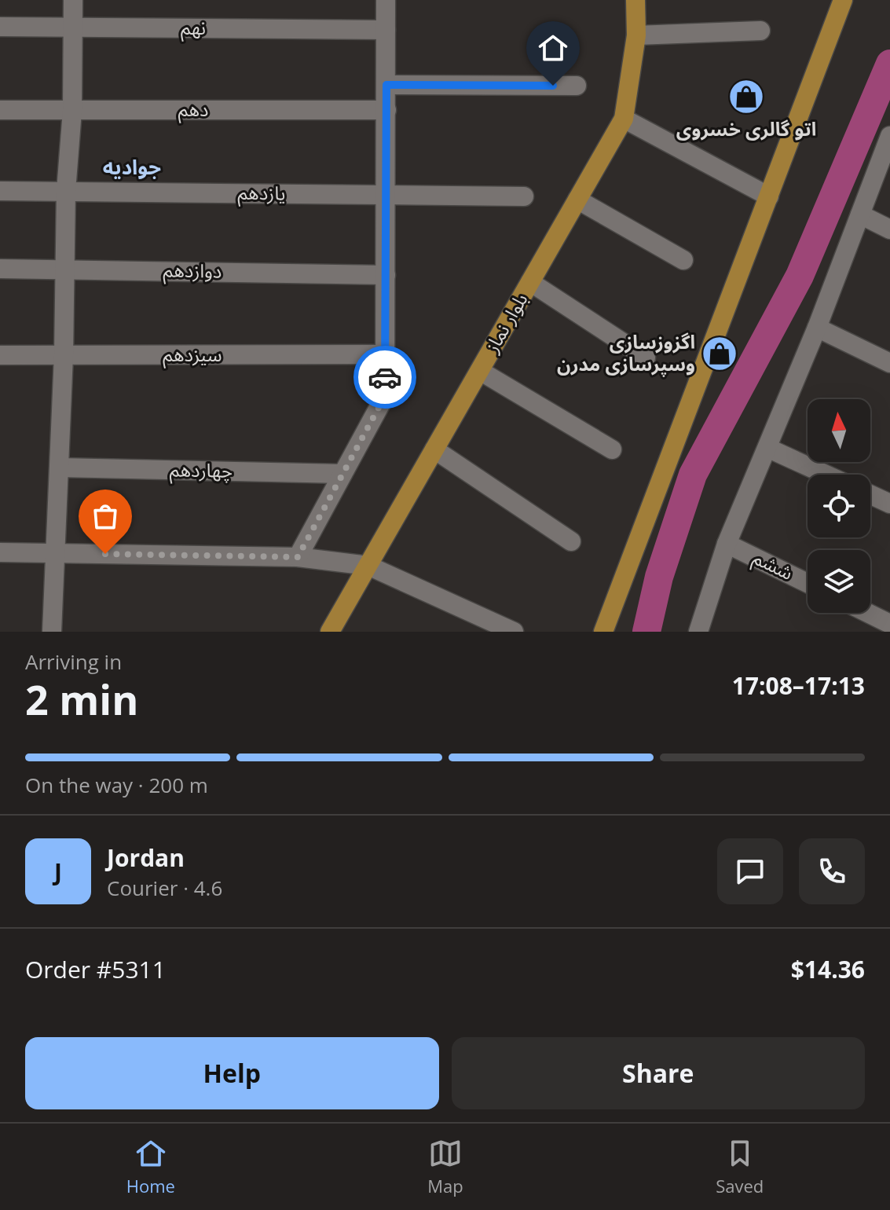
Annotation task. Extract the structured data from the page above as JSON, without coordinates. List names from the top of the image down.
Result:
{
  "streets": {
    "main road": ["بلوار نماز"],
    "street": [
      "نهم",
      "دهم",
      "یازدهم",
      "دوازدهم",
      "سیزدهم",
      "چهاردهم",
      "ششم"
    ]
  },
  "districts": ["جوادیه"],
  "places": {
    "shop": ["اتو گالری خسروی", "اگزوزسازی وسپرسازی مدرن"]
  },
  "north": "top",
  "page": {
    "heading": ["2 min", "Arriving in", "17:08–17:13"],
    "panel": [
      "Jordan",
      "Courier · 4.6",
      "Order #5311",
      "$14.36"
    ],
    "bar": "On the way · 200 m",
    "round": "J",
    "buttons": ["Help", "Share"],
    "tabs": ["Home", "Map", "Saved"]
  }
}
